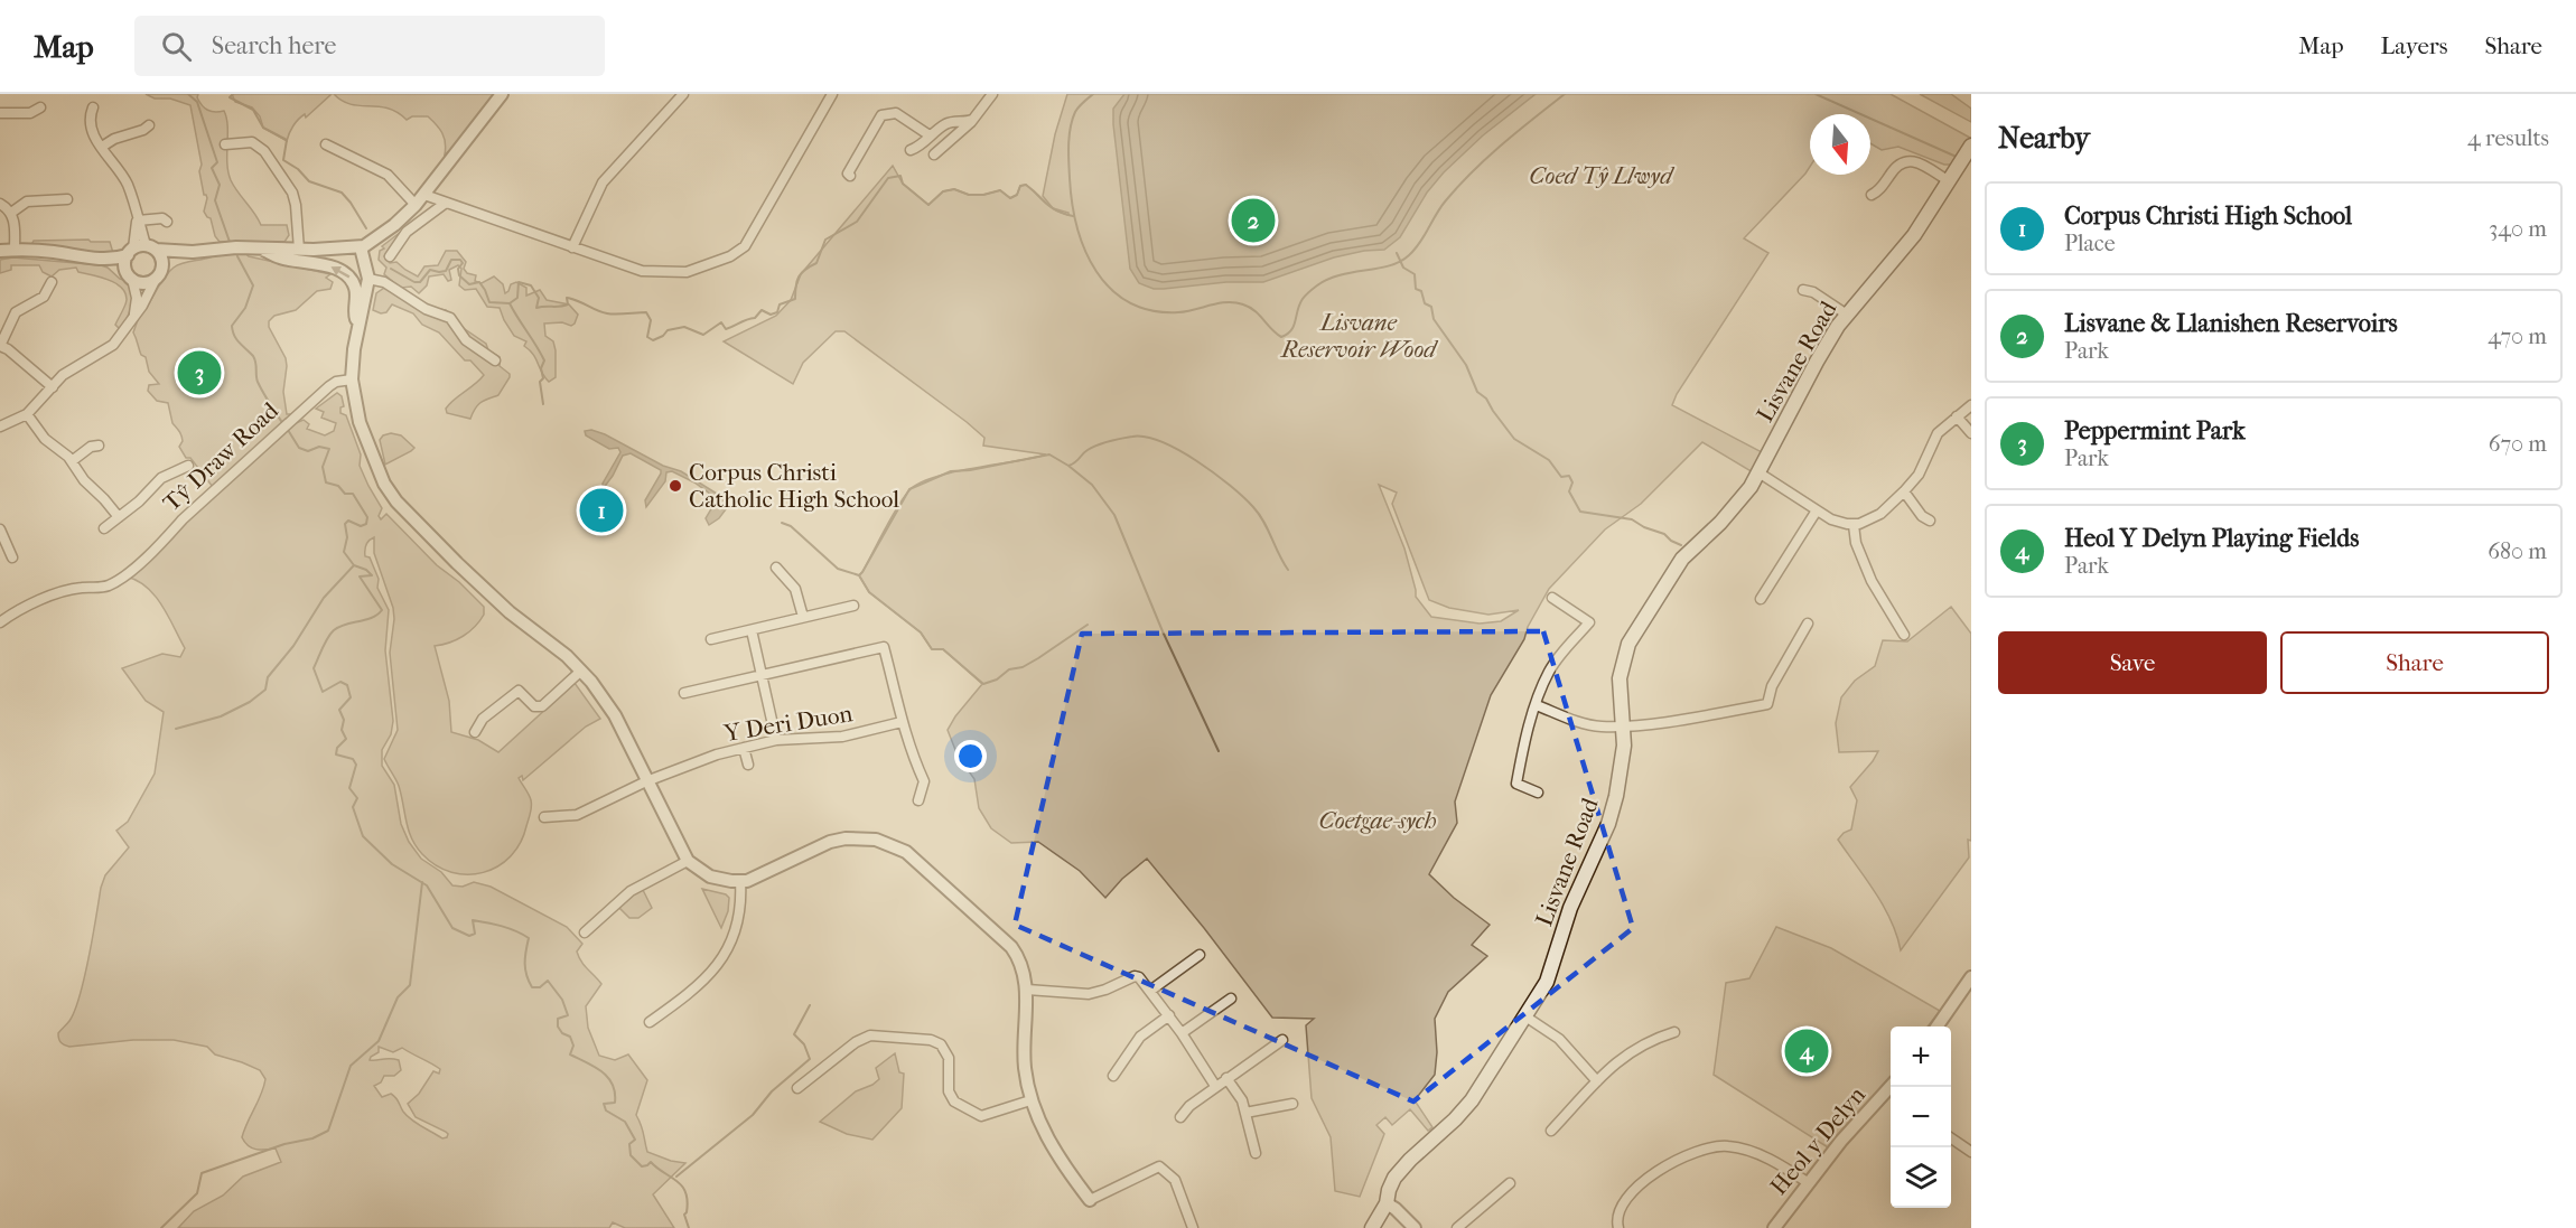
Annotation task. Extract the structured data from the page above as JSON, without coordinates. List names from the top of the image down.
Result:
{
  "streets": {
    "main road": ["Lisvane Road"],
    "street": ["Tŷ Draw Road", "Y Deri Duon", "Heol y Delyn"]
  },
  "parks": ["Coed Tŷ Llwyd", "Lisvane Reservoir Wood", "Coetgae-sych"],
  "places": ["Corpus Christi Catholic High School"],
  "north": "bottom",
  "page": {
    "header": "Map",
    "search": "Search here",
    "nav": ["Map", "Layers", "Share"],
    "heading": ["Nearby", "4 results"],
    "list": [
      {
        "mark": "1",
        "name": "Corpus Christi High School",
        "note": "Place",
        "value": "340 m"
      },
      {
        "mark": "2",
        "name": "Lisvane & Llanishen Reservoirs",
        "note": "Park",
        "value": "470 m"
      },
      {
        "mark": "3",
        "name": "Peppermint Park",
        "note": "Park",
        "value": "670 m"
      },
      {
        "mark": "4",
        "name": "Heol Y Delyn Playing Fields",
        "note": "Park",
        "value": "680 m"
      }
    ],
    "pins": [
      "2",
      "3",
      "1",
      "4"
    ],
    "buttons": ["Save", "Share"],
    "map_buttons": ["+", "−"]
  }
}
